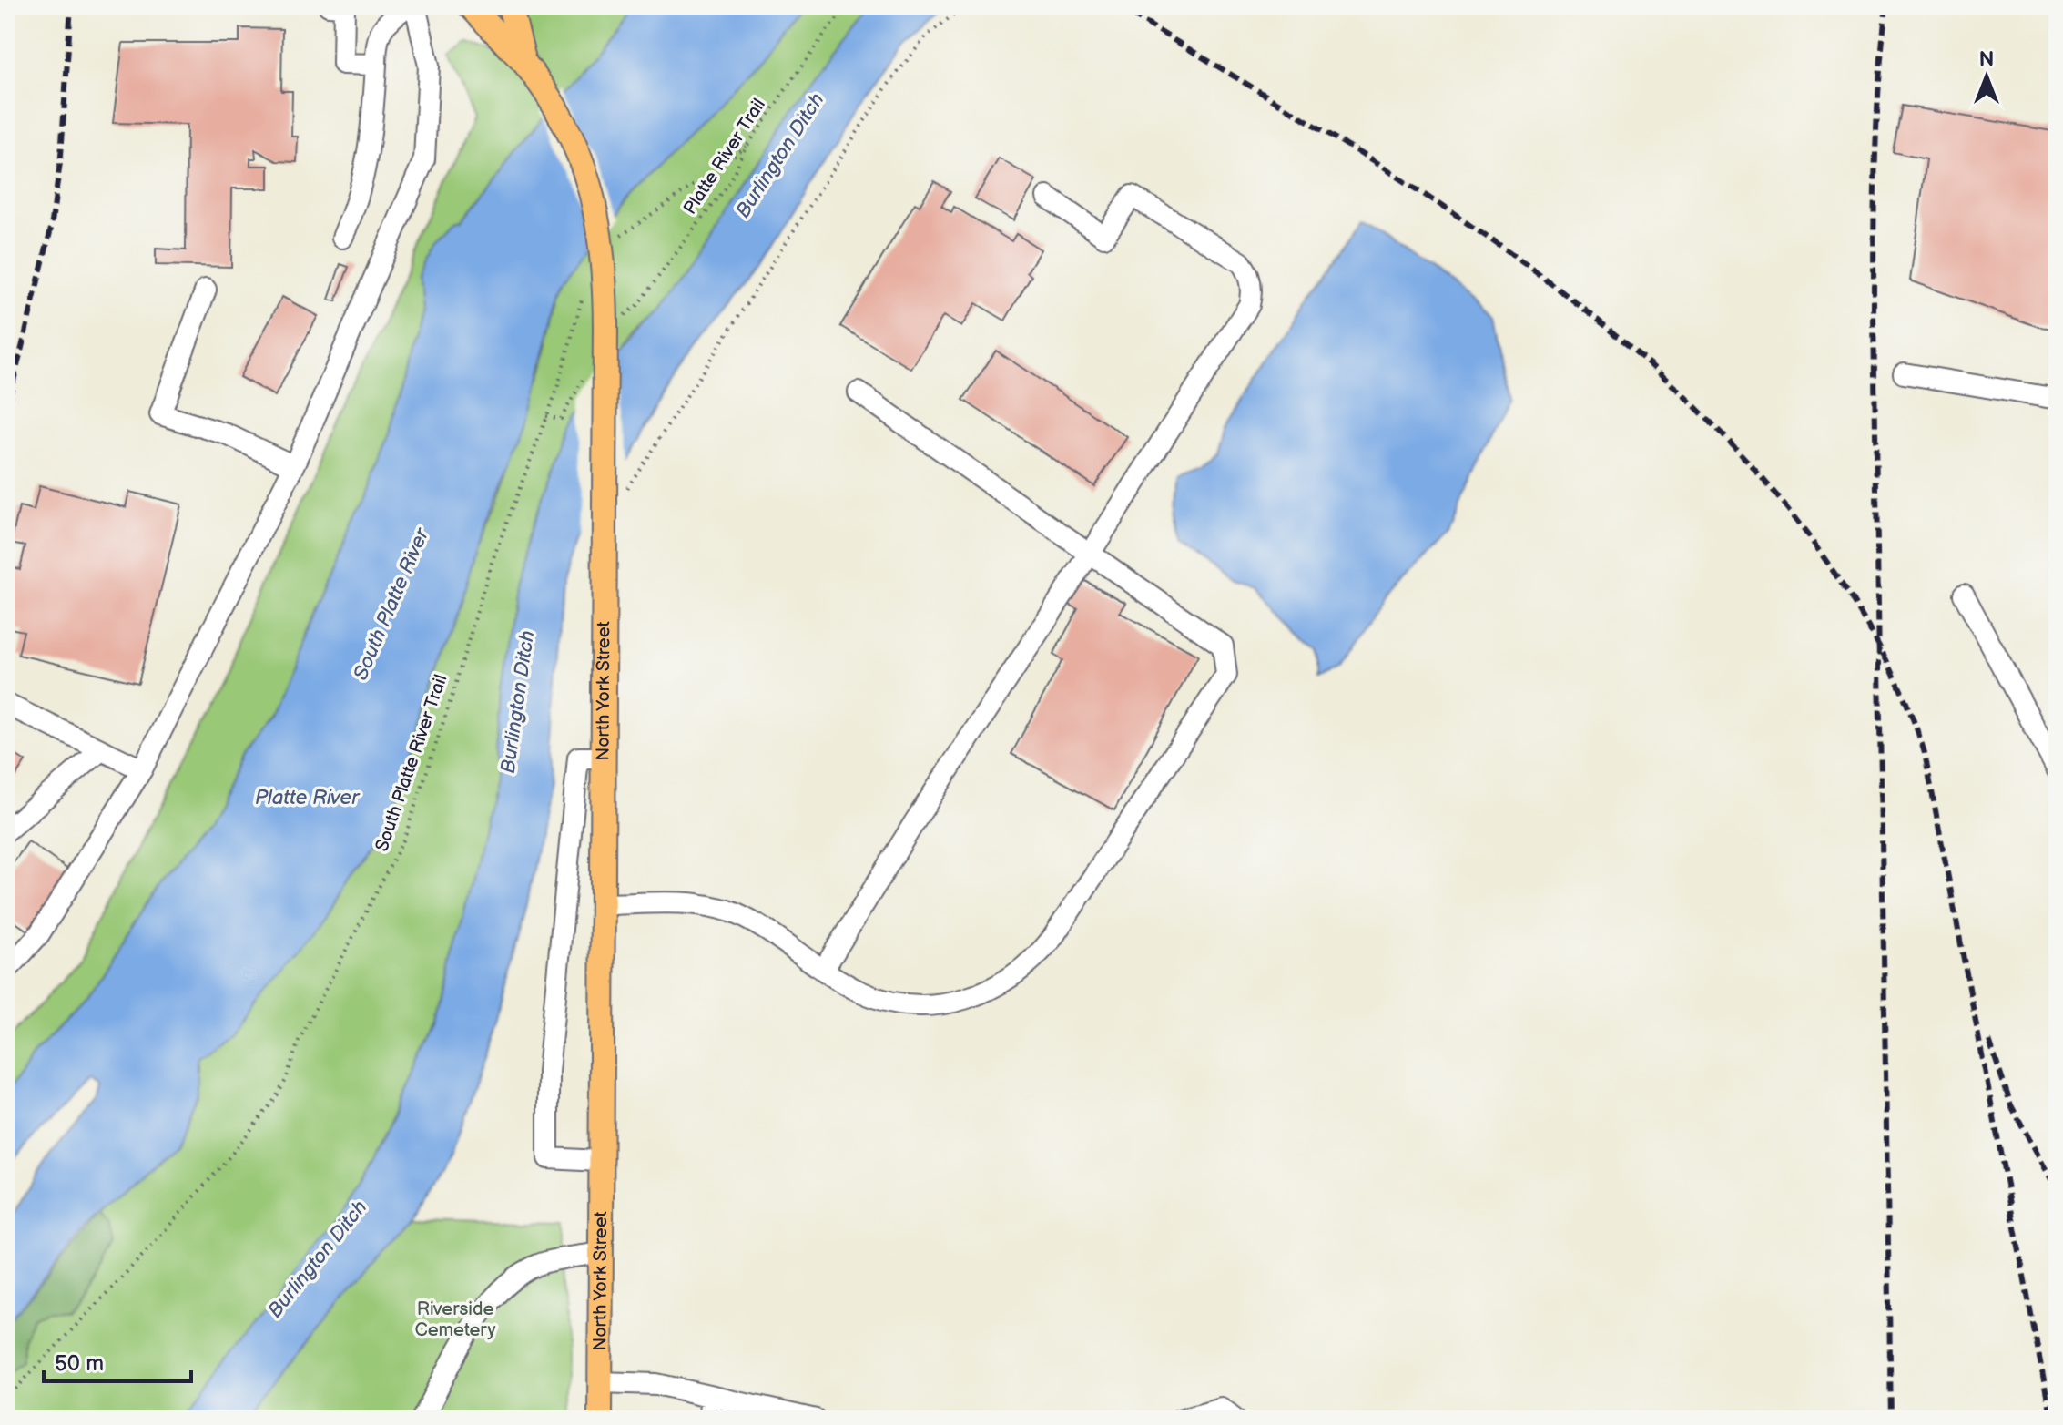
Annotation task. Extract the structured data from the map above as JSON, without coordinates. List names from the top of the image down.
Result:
{
  "streets": {
    "main road": ["North York Street"],
    "path": ["Platte River Trail", "South Platte River Trail"]
  },
  "crossings": [
    ["Platte River Trail", "North York Street"]
  ],
  "water": ["Burlington Ditch", "South Platte River", "Platte River"],
  "parks": ["Riverside Cemetery"],
  "scale_bar": "50 m",
  "north": "top"
}
